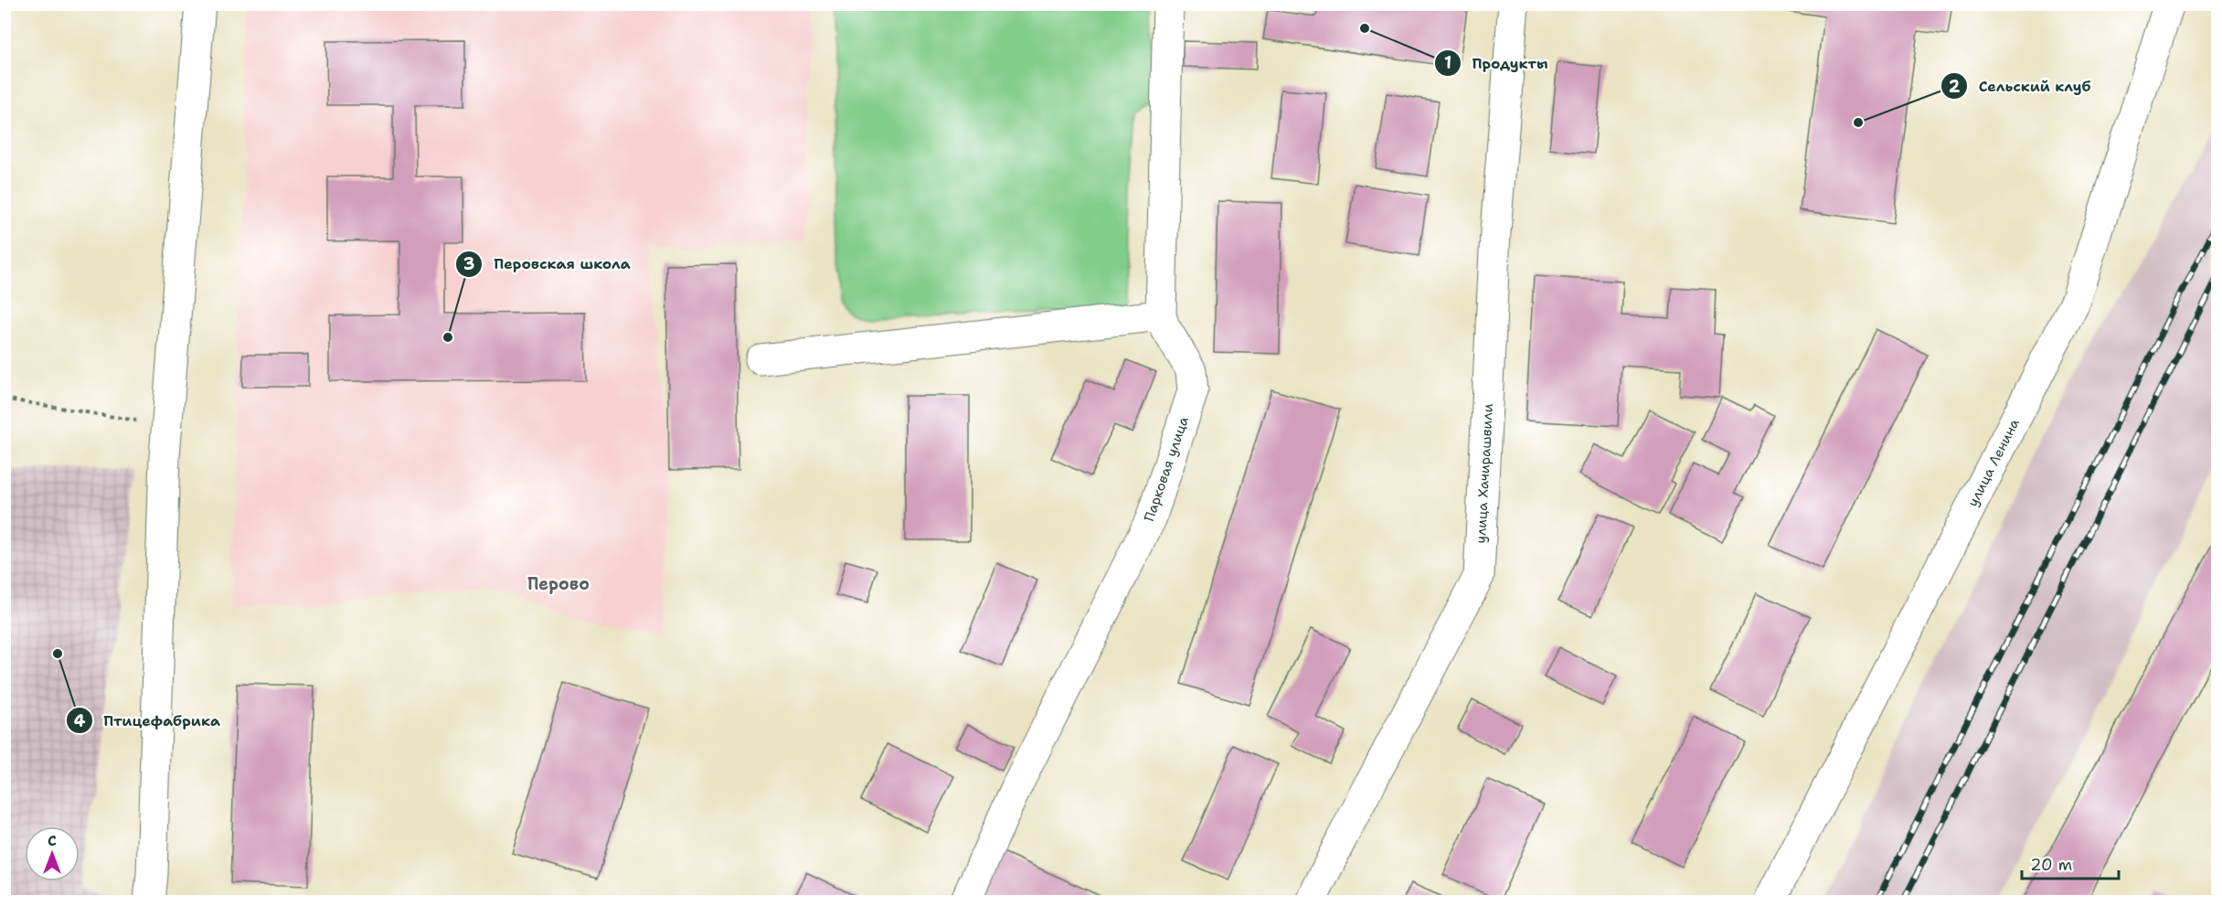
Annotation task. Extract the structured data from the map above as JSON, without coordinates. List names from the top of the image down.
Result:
{
  "streets": {
    "street": ["улица Ленина", "Парковая улица", "улица Хачирашвили"]
  },
  "districts": ["Перово"],
  "places": [
    "Продукты",
    "Сельский клуб",
    "Перовская школа",
    "Птицефабрика"
  ],
  "scale_bar": "20 m",
  "north": "top"
}
